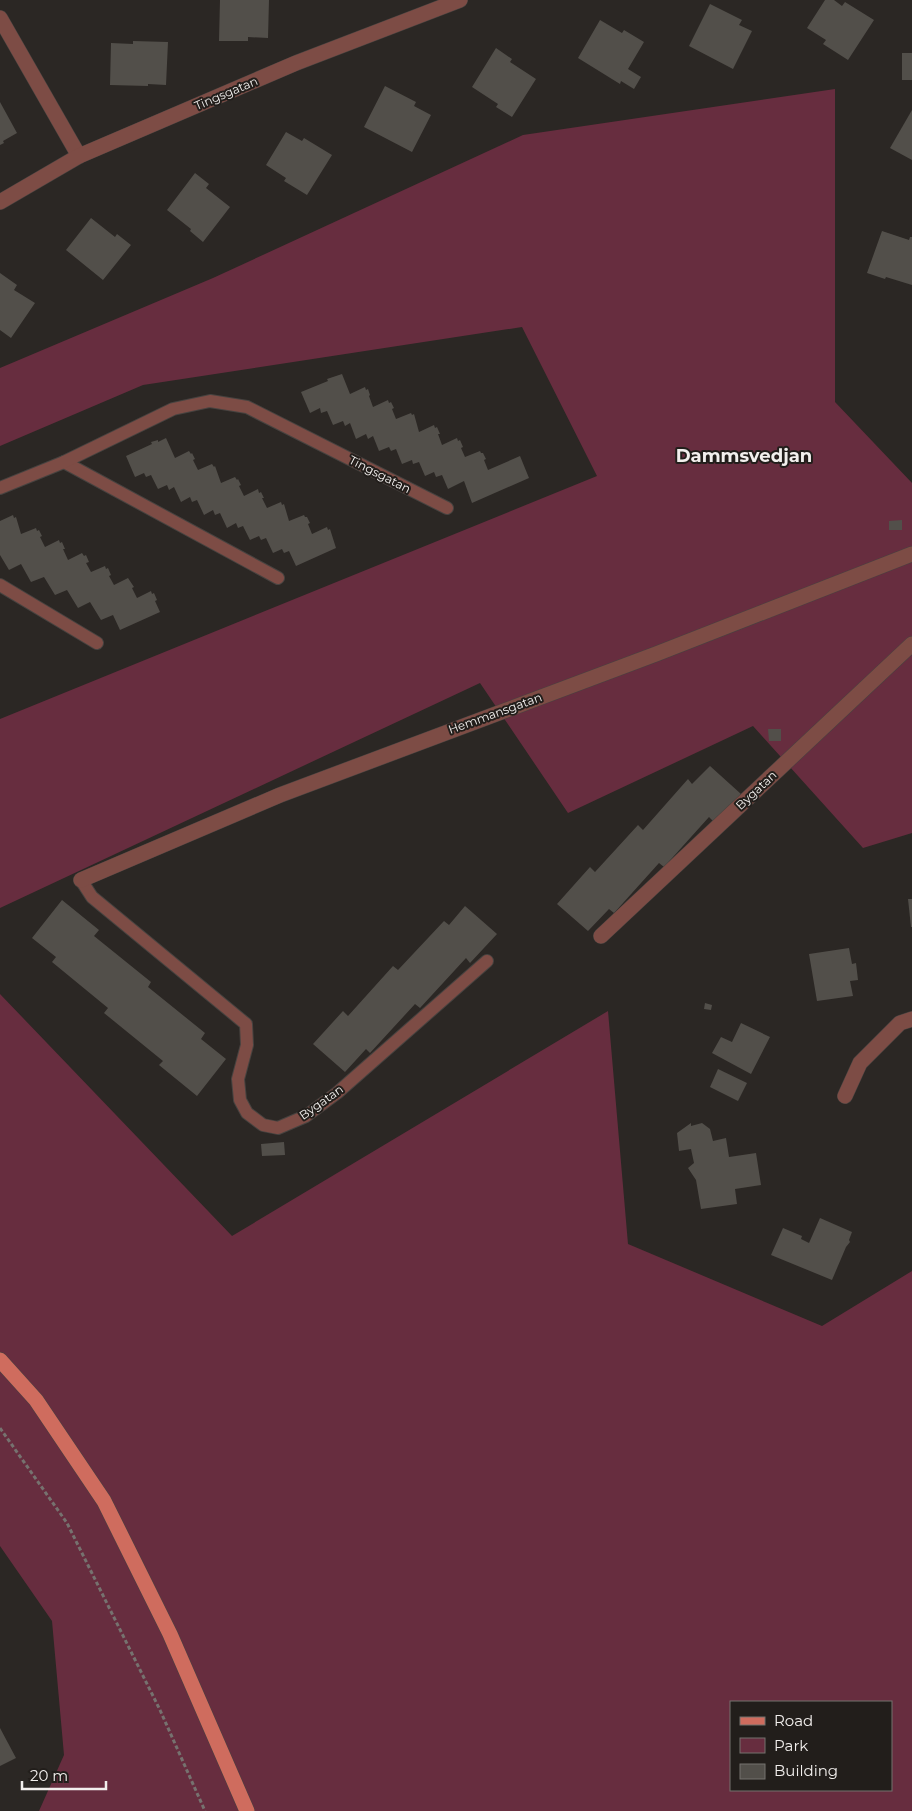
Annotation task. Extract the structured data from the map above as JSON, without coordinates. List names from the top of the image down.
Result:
{
  "streets": {
    "street": ["Tingsgatan", "Hemmansgatan", "Bygatan"]
  },
  "crossings": [
    ["Hemmansgatan", "Bygatan"]
  ],
  "districts": ["Dammsvedjan"],
  "legend": ["Road", "Park", "Building"],
  "scale_bar": "20 m"
}
